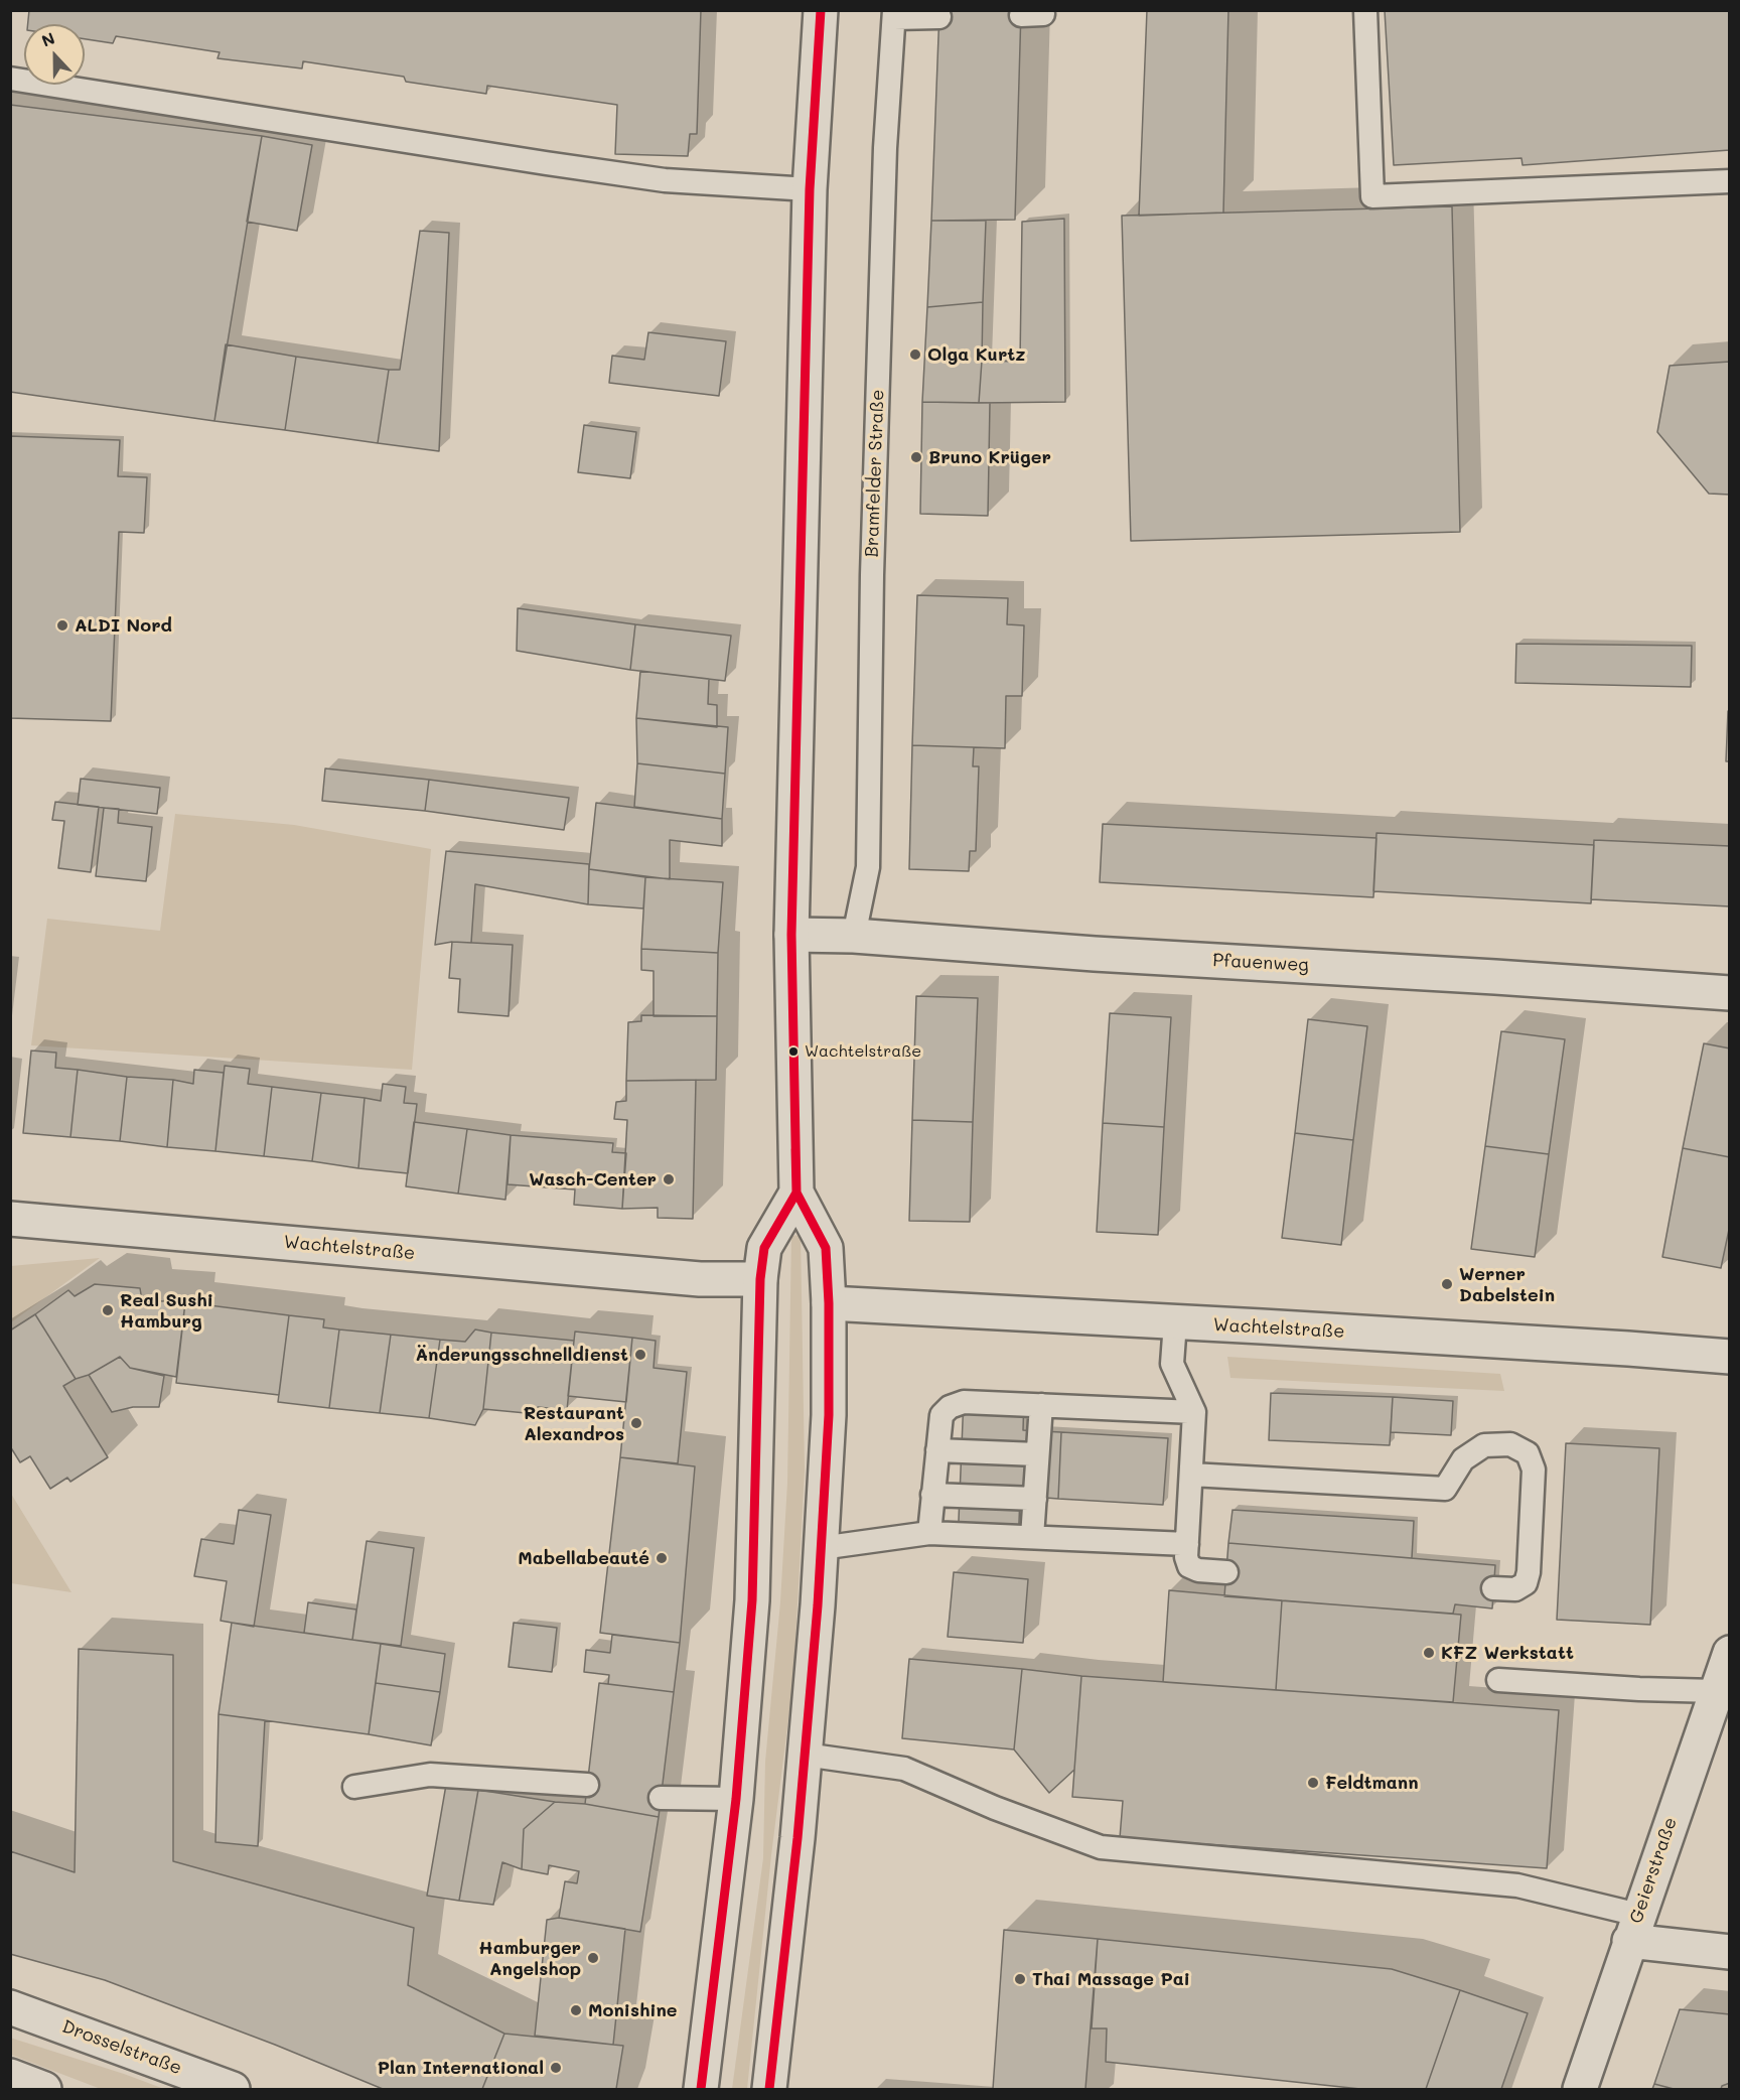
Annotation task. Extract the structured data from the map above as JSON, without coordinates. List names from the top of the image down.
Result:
{
  "streets": {
    "main road": [
      "Pfauenweg",
      "Wachtelstraße",
      "Geierstraße",
      "Drosselstraße"
    ],
    "lane": ["Bramfelder Straße"]
  },
  "crossings": [
    ["Bramfelder Straße", "Pfauenweg"]
  ],
  "places": [
    "Olga Kurtz",
    "Bruno Krüger",
    "ALDI Nord",
    "Wachtelstraße",
    "Wasch-Center",
    "Werner Dabelstein",
    "Real Sushi Hamburg",
    "Änderungsschnelldienst",
    "Restaurant Alexandros",
    "Mabellabeauté",
    "KFZ Werkstatt",
    "Feldtmann",
    "Hamburger Angelshop",
    "Thai Massage Pai",
    "Monishine",
    "Plan International"
  ],
  "north": "top"
}
